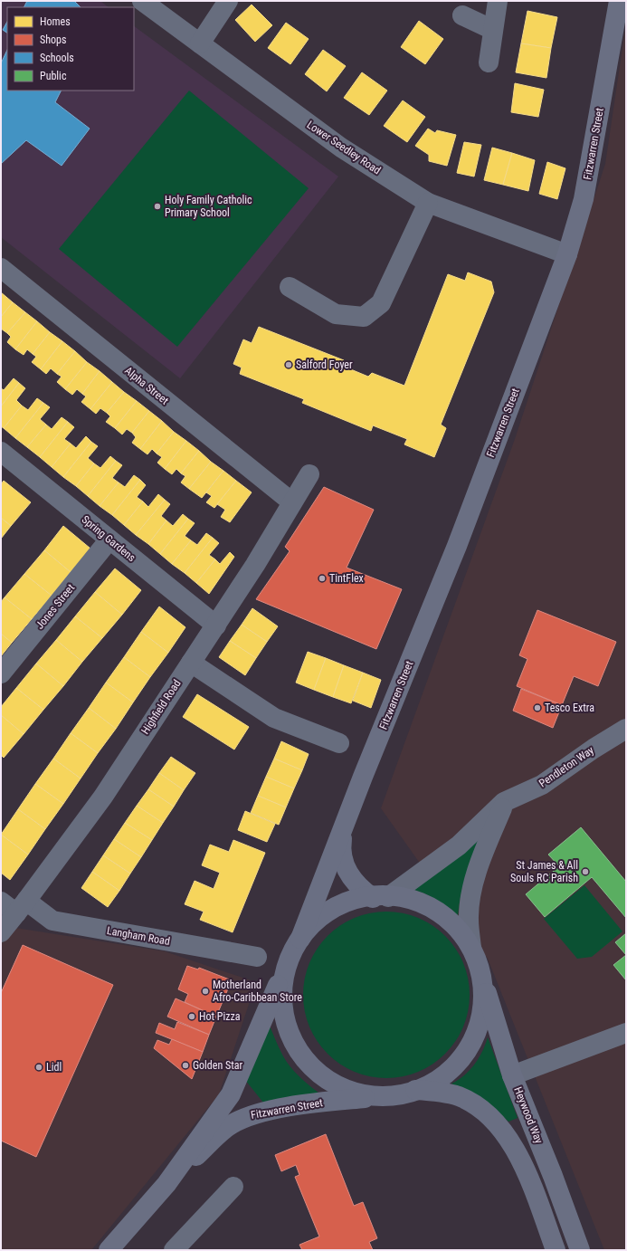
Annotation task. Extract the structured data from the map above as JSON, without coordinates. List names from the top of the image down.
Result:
{
  "streets": {
    "street": [
      "Fitzwarren Street",
      "Lower Seedley Road",
      "Alpha Street",
      "Spring Gardens",
      "Jones Street",
      "Highfield Road",
      "Pendleton Way",
      "Langham Road",
      "Heywood Way"
    ]
  },
  "crossings": [
    ["Fitzwarren Street", "Lower Seedley Road"],
    ["Fitzwarren Street", "Pendleton Way"],
    ["Alpha Street", "Highfield Road"],
    ["Spring Gardens", "Jones Street"],
    ["Spring Gardens", "Highfield Road"],
    ["Highfield Road", "Langham Road"]
  ],
  "places": [
    "Holy Family Catholic Primary School",
    "Salford Foyer",
    "TintFlex",
    "Tesco Extra",
    "St James & All Souls RC Parish",
    "Motherland Afro-Caribbean Store",
    "Hot Pizza",
    "Golden Star",
    "Lidl"
  ],
  "legend": [
    "Homes",
    "Shops",
    "Schools",
    "Public"
  ]
}
